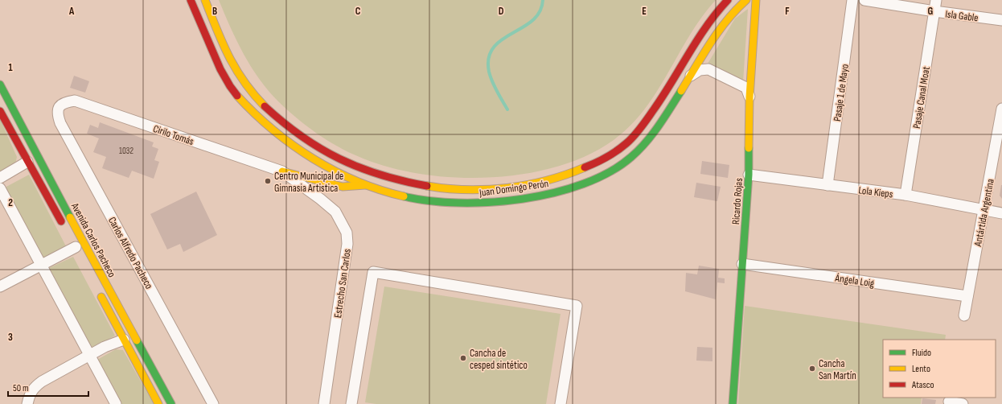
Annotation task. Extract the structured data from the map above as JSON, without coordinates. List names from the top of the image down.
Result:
{
  "streets": {
    "main road": ["Juan Domingo Perón", "Ricardo Rojas", "Avenida Carlos Pacheco"],
    "street": [
      "Isla Gable",
      "Pasaje 1 de Mayo",
      "Pasaje Canal Moat",
      "Cirilo Tomás",
      "Lola Kieps",
      "Antártida Argentina",
      "Carlos Alfredo Pacheco",
      "Ángela Loig",
      "Estrecho San Carlos"
    ]
  },
  "crossings": [
    ["Isla Gable", "Pasaje Canal Moat"],
    ["Pasaje 1 de Mayo", "Lola Kieps"],
    ["Pasaje Canal Moat", "Lola Kieps"],
    ["Cirilo Tomás", "Carlos Alfredo Pacheco"],
    ["Cirilo Tomás", "Estrecho San Carlos"],
    ["Lola Kieps", "Ricardo Rojas"],
    ["Lola Kieps", "Antártida Argentina"],
    ["Ricardo Rojas", "Ángela Loig"],
    ["Antártida Argentina", "Ángela Loig"]
  ],
  "places": ["Centro Municipal de Gimnasia Artistica", "Cancha de cesped sintético", "Cancha San Martín"],
  "house_numbers": ["1032"],
  "legend": ["Fluido", "Lento", "Atasco"],
  "scale_bar": "50 m",
  "grid": {
    "columns": [
      "A",
      "B",
      "C",
      "D",
      "E",
      "F",
      "G"
    ],
    "rows": ["1", "2", "3"]
  }
}
